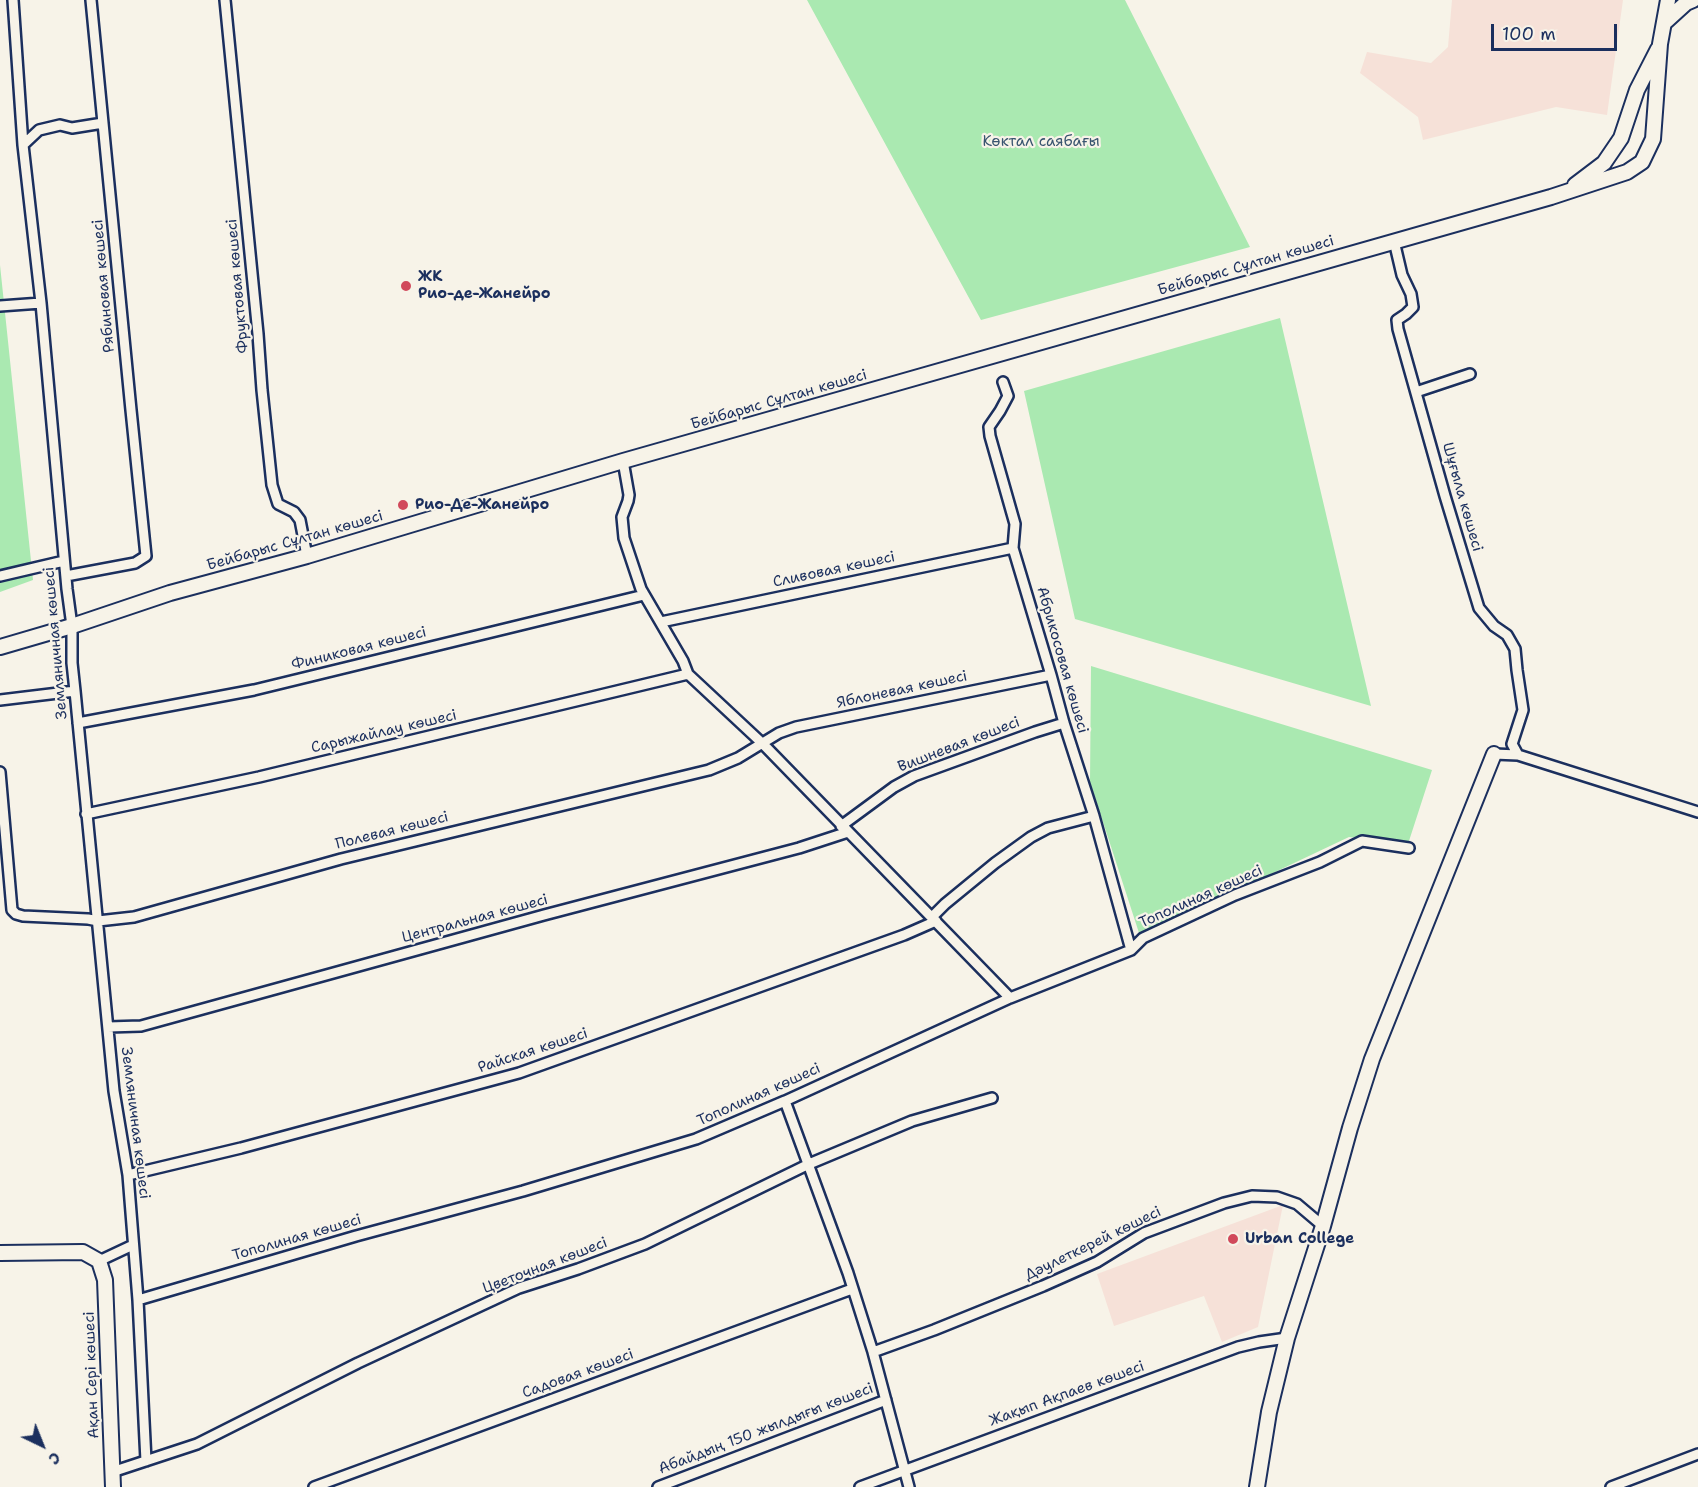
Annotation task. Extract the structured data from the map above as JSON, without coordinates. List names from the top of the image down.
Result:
{
  "streets": {
    "street": [
      "Бейбарыс Сұлтан көшесі",
      "Рябиновая көшесі",
      "Фруктовая көшесі",
      "Шұғыла көшесі",
      "Сливовая көшесі",
      "Земляничная көшесі",
      "Финиковая көшесі",
      "Абрикосовая көшесі",
      "Яблоневая көшесі",
      "Сарыжайлау көшесі",
      "Вишневая көшесі",
      "Полевая көшесі",
      "Тополиная көшесі",
      "Центральная көшесі",
      "Райская көшесі",
      "Дәулеткерей көшесі",
      "Цветочная көшесі",
      "Садовая көшесі",
      "Ақан Сері көшесі",
      "Жақып Ақпаев көшесі",
      "Абайдың 150 жылдығы көшесі"
    ]
  },
  "crossings": [
    ["Бейбарыс Сұлтан көшесі", "Фруктовая көшесі"],
    ["Бейбарыс Сұлтан көшесі", "Шұғыла көшесі"],
    ["Бейбарыс Сұлтан көшесі", "Земляничная көшесі"],
    ["Рябиновая көшесі", "Земляничная көшесі"],
    ["Сливовая көшесі", "Абрикосовая көшесі"],
    ["Земляничная көшесі", "Финиковая көшесі"],
    ["Земляничная көшесі", "Сарыжайлау көшесі"],
    ["Земляничная көшесі", "Полевая көшесі"],
    ["Земляничная көшесі", "Тополиная көшесі"],
    ["Земляничная көшесі", "Центральная көшесі"],
    ["Земляничная көшесі", "Райская көшесі"],
    ["Земляничная көшесі", "Цветочная көшесі"],
    ["Абрикосовая көшесі", "Яблоневая көшесі"],
    ["Абрикосовая көшесі", "Вишневая көшесі"],
    ["Абрикосовая көшесі", "Тополиная көшесі"],
    ["Яблоневая көшесі", "Полевая көшесі"],
    ["Вишневая көшесі", "Центральная көшесі"],
    ["Цветочная көшесі", "Ақан Сері көшесі"]
  ],
  "parks": ["Көктал саябағы"],
  "places": ["ЖК Рио-де-Жанейро", "Рио-Де-Жанейро", "Urban College"],
  "scale_bar": "100 m",
  "north": "bottom right"
}
